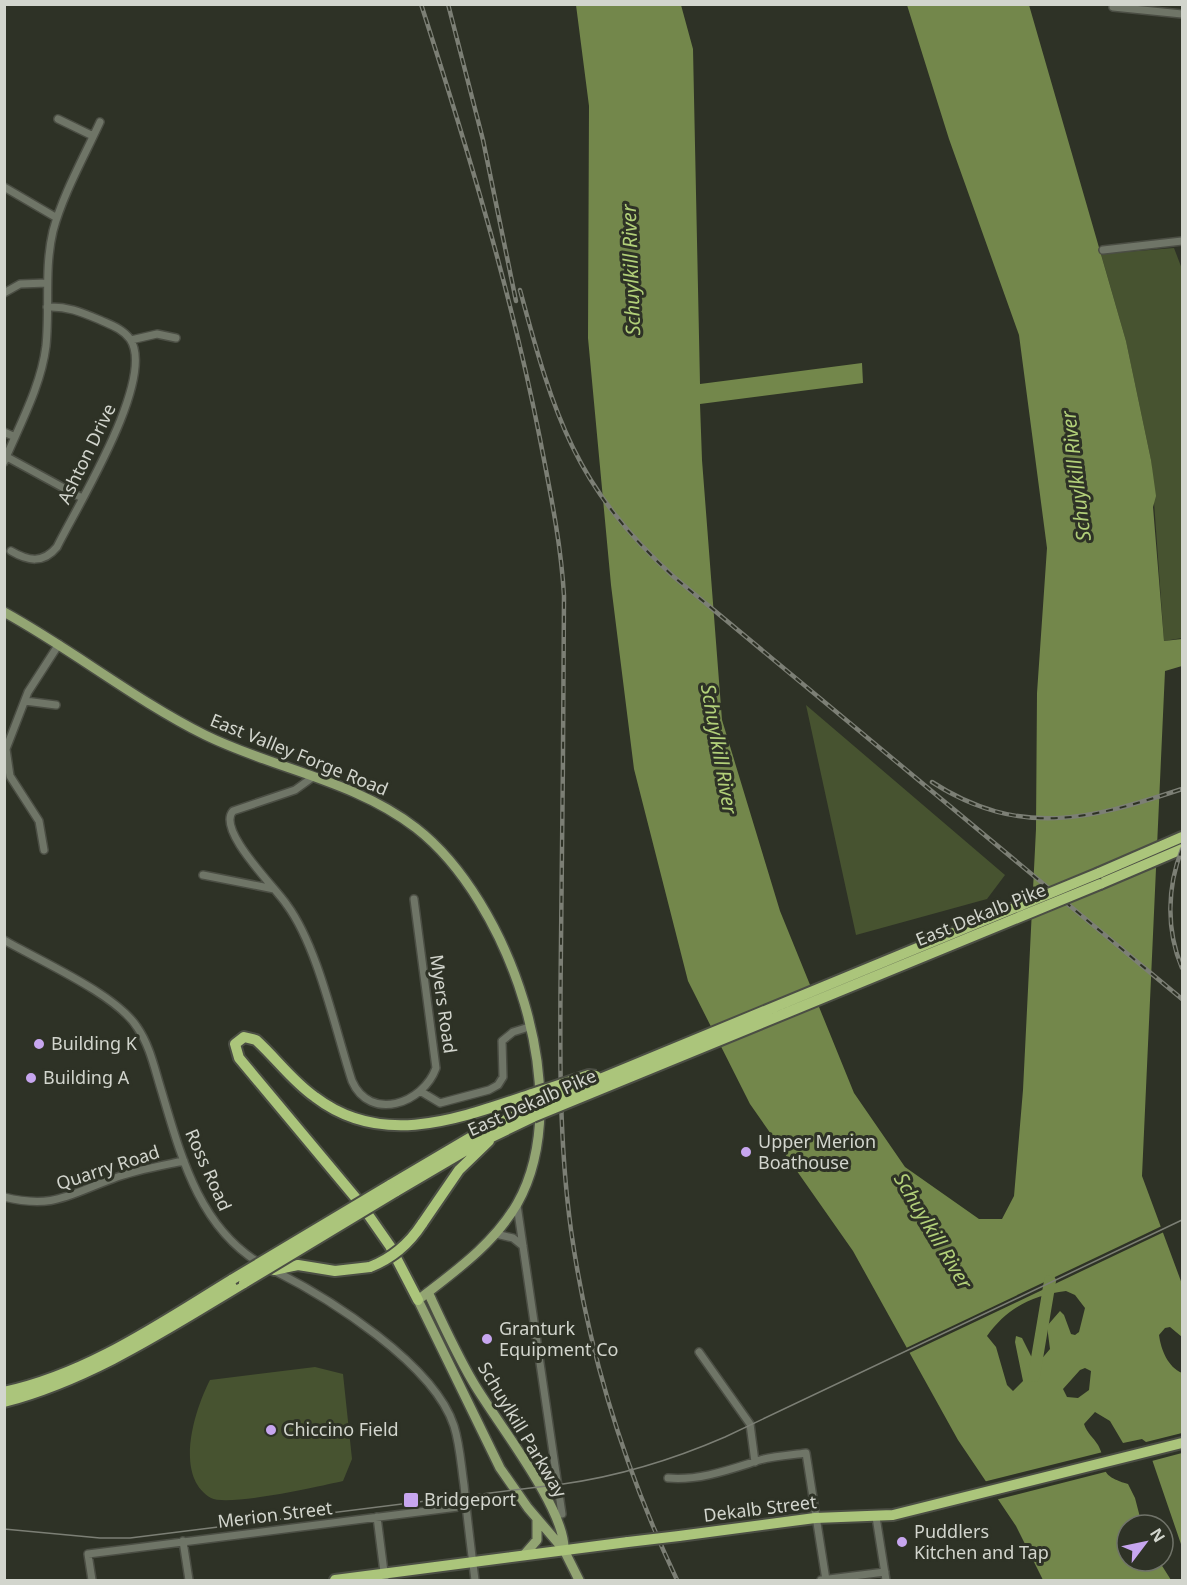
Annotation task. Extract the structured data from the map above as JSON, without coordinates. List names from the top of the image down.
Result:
{
  "streets": {
    "highway": ["East Dekalb Pike", "Dekalb Street"],
    "main road": ["East Valley Forge Road", "Schuylkill Parkway"],
    "street": [
      "Ashton Drive",
      "Myers Road",
      "Quarry Road",
      "Ross Road",
      "Merion Street"
    ]
  },
  "crossings": [
    ["East Valley Forge Road", "Schuylkill Parkway"],
    ["Quarry Road", "Ross Road"],
    ["Ross Road", "Dekalb Street"],
    ["Ross Road", "Merion Street"],
    ["Schuylkill Parkway", "Dekalb Street"]
  ],
  "water": ["Schuylkill River"],
  "places": {
    "other": [
      "Building K",
      "Building A",
      "Upper Merion Boathouse",
      "Granturk Equipment Co",
      "Chiccino Field",
      "Puddlers Kitchen and Tap"
    ],
    "transit": ["Bridgeport"]
  },
  "north": "top right"
}
